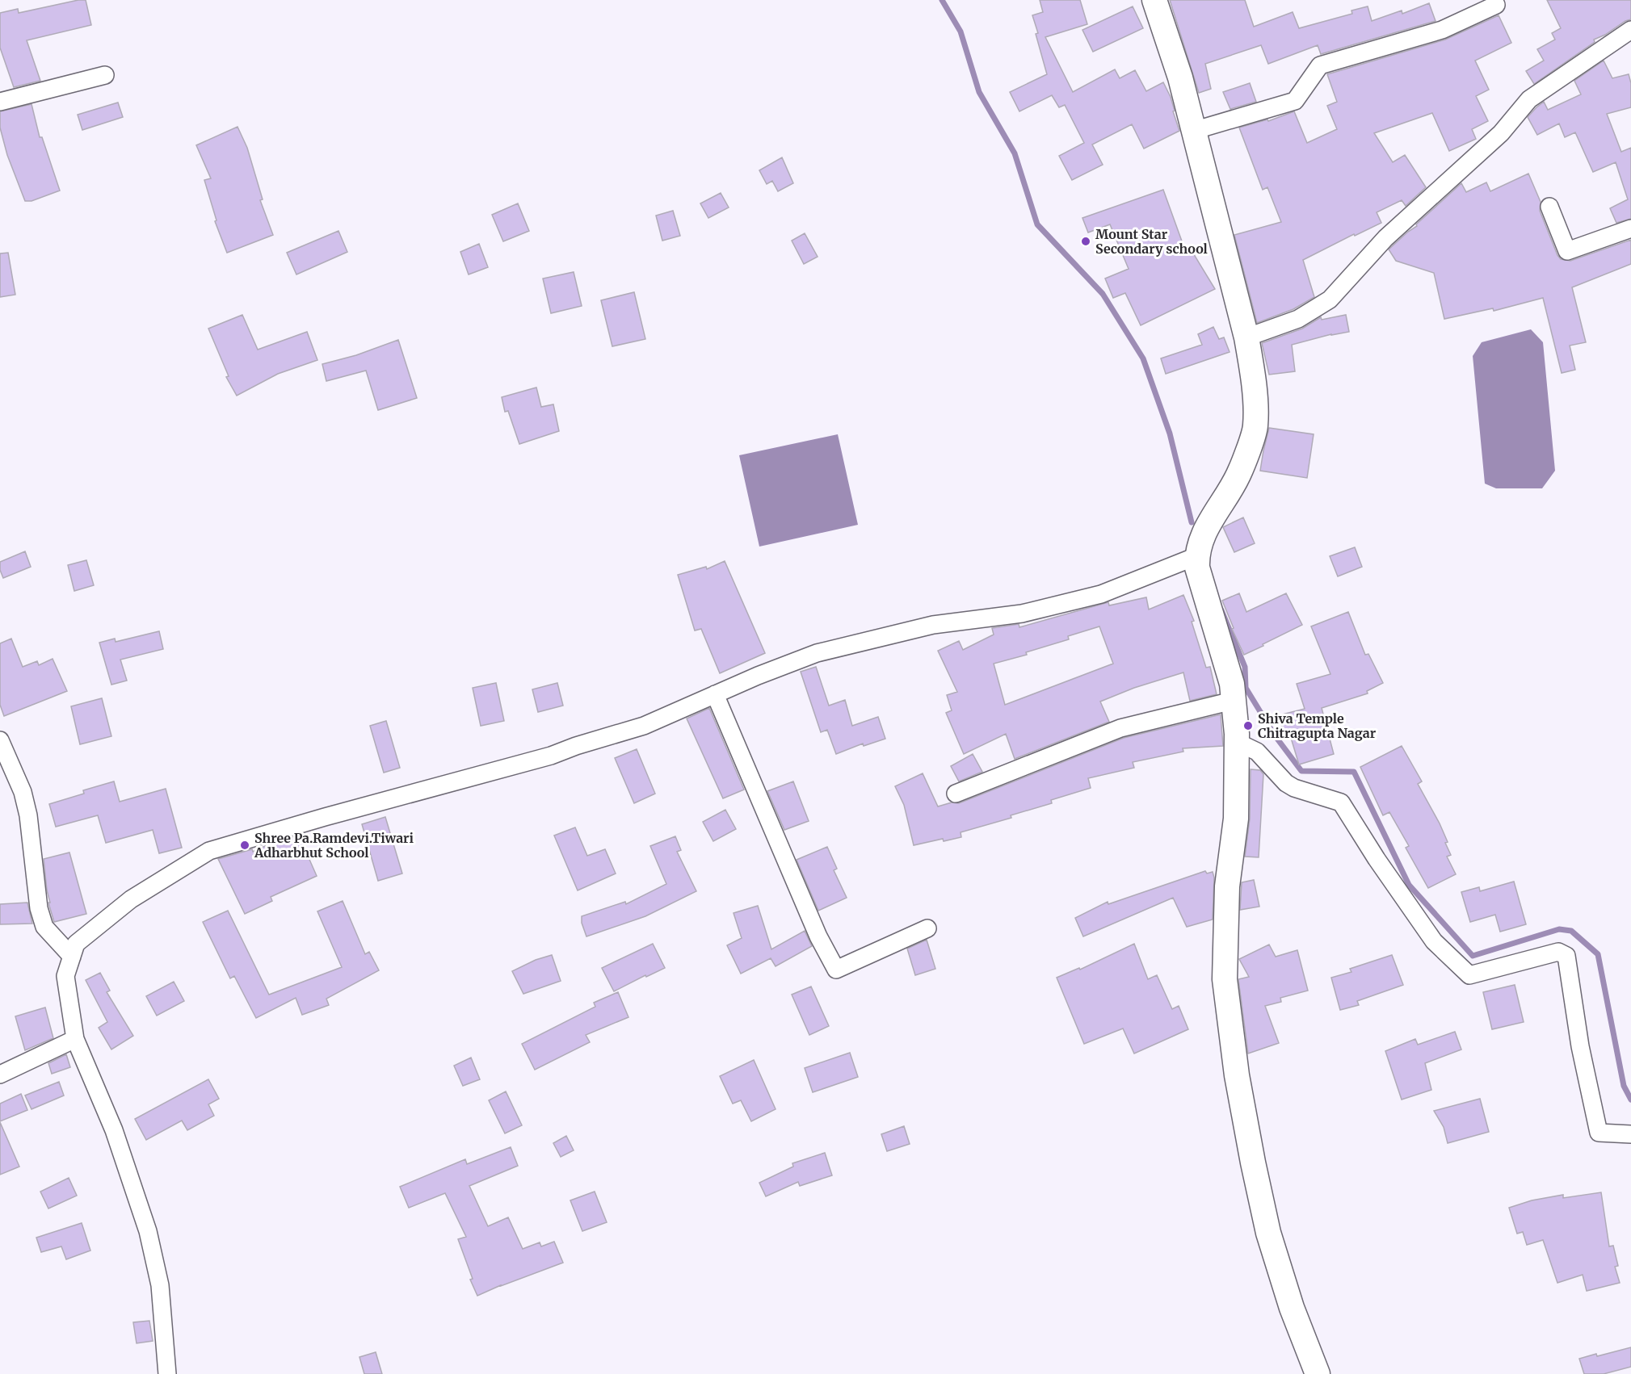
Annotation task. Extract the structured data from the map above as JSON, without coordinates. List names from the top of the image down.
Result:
{
  "places": ["Mount Star Secondary school", "Shiva Temple Chitragupta Nagar", "Shree Pa.Ramdevi.Tiwari Adharbhut School"]
}
